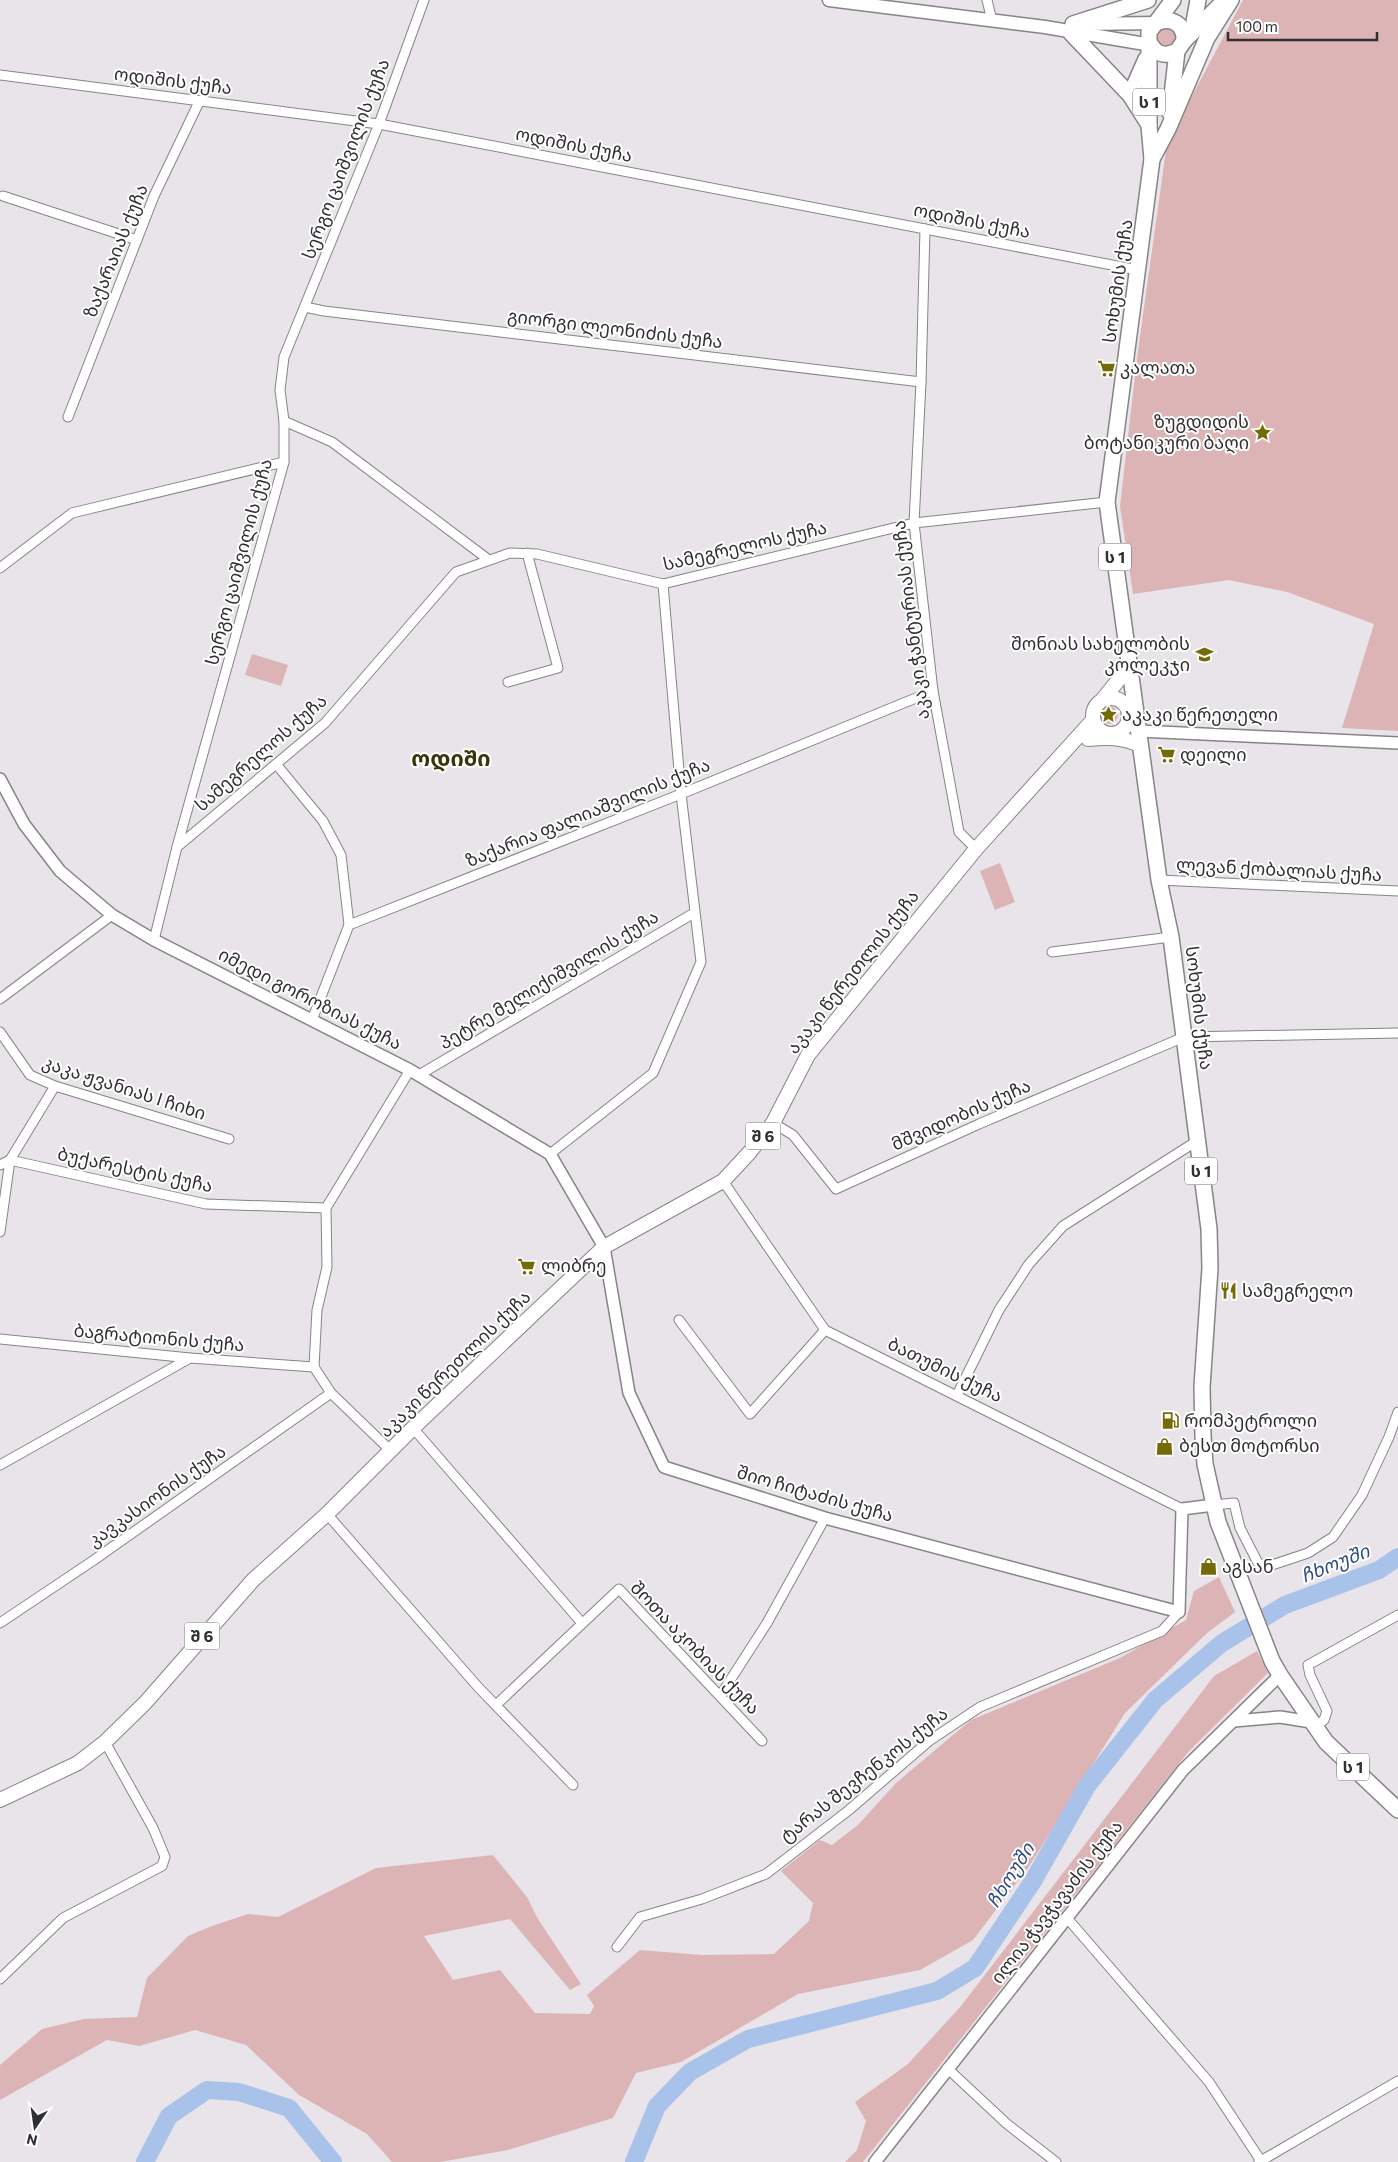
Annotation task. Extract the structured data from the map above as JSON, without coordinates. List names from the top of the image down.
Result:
{
  "streets": {
    "highway": ["ს 1", "სოხუმის ქუჩა"],
    "main road": ["აკაკი წერეთლის ქუჩა", "შ 6"],
    "street": [
      "ოდიშის ქუჩა",
      "სერგო ცაიშვილის ქუჩა",
      "ზაქარაიას ქუჩა",
      "გიორგი ლეონიძის ქუჩა",
      "სამეგრელოს ქუჩა",
      "აკაკი ჭანტურიას ქუჩა",
      "ზაქარია ფალიაშვილის ქუჩა",
      "ლევან ქობალიას ქუჩა",
      "პეტრე მელიქიშვილის ქუჩა",
      "იმედი გოროზიას ქუჩა",
      "კაკა ჟვანიას I ჩიხი",
      "მშვიდობის ქუჩა",
      "ბუქარესტის ქუჩა",
      "ბაგრატიონის ქუჩა",
      "ბათუმის ქუჩა",
      "შიო ჩიტაძის ქუჩა",
      "კავკასიონის ქუჩა",
      "შოთა აკობიას ქუჩა",
      "ტარას შევჩენკოს ქუჩა",
      "ილია ჭავჭავაძის ქუჩა"
    ]
  },
  "crossings": [
    ["ოდიშის ქუჩა", "სერგო ცაიშვილის ქუჩა"],
    ["ოდიშის ქუჩა", "ზაქარაიას ქუჩა"],
    ["ოდიშის ქუჩა", "სოხუმის ქუჩა"],
    ["ოდიშის ქუჩა", "აკაკი ჭანტურიას ქუჩა"],
    ["ს 1", "სოხუმის ქუჩა"],
    ["სერგო ცაიშვილის ქუჩა", "გიორგი ლეონიძის ქუჩა"],
    ["სერგო ცაიშვილის ქუჩა", "სამეგრელოს ქუჩა"],
    ["სერგო ცაიშვილის ქუჩა", "იმედი გოროზიას ქუჩა"],
    ["სოხუმის ქუჩა", "სამეგრელოს ქუჩა"],
    ["სოხუმის ქუჩა", "ლევან ქობალიას ქუჩა"],
    ["სოხუმის ქუჩა", "მშვიდობის ქუჩა"],
    ["სოხუმის ქუჩა", "შ 6"],
    ["სოხუმის ქუჩა", "ილია ჭავჭავაძის ქუჩა"],
    ["გიორგი ლეონიძის ქუჩა", "აკაკი ჭანტურიას ქუჩა"],
    ["სამეგრელოს ქუჩა", "აკაკი ჭანტურიას ქუჩა"],
    ["აკაკი ჭანტურიას ქუჩა", "ზაქარია ფალიაშვილის ქუჩა"],
    ["აკაკი ჭანტურიას ქუჩა", "აკაკი წერეთლის ქუჩა"],
    ["აკაკი წერეთლის ქუჩა", "იმედი გოროზიას ქუჩა"],
    ["აკაკი წერეთლის ქუჩა", "მშვიდობის ქუჩა"],
    ["აკაკი წერეთლის ქუჩა", "შ 6"],
    ["აკაკი წერეთლის ქუჩა", "ბათუმის ქუჩა"],
    ["აკაკი წერეთლის ქუჩა", "შიო ჩიტაძის ქუჩა"],
    ["პეტრე მელიქიშვილის ქუჩა", "იმედი გოროზიას ქუჩა"],
    ["იმედი გოროზიას ქუჩა", "შიო ჩიტაძის ქუჩა"],
    ["შიო ჩიტაძის ქუჩა", "ტარას შევჩენკოს ქუჩა"]
  ],
  "districts": ["ოდიში"],
  "water": ["ჩხოუში"],
  "places": {
    "supermarket": ["კალათა", "დეილი", "ლიბრე"],
    "place": ["ზუგდიდის ბოტანიკური ბაღი", "აკაკი წერეთელი"],
    "school or university": ["შონიას სახელობის კოლეკჯი"],
    "restaurant": ["სამეგრელო"],
    "fuel station": ["რომპეტროლი"],
    "shop": ["ბესთ მოტორსი", "აგსან"]
  },
  "scale_bar": "100 m",
  "north": "bottom"
}
